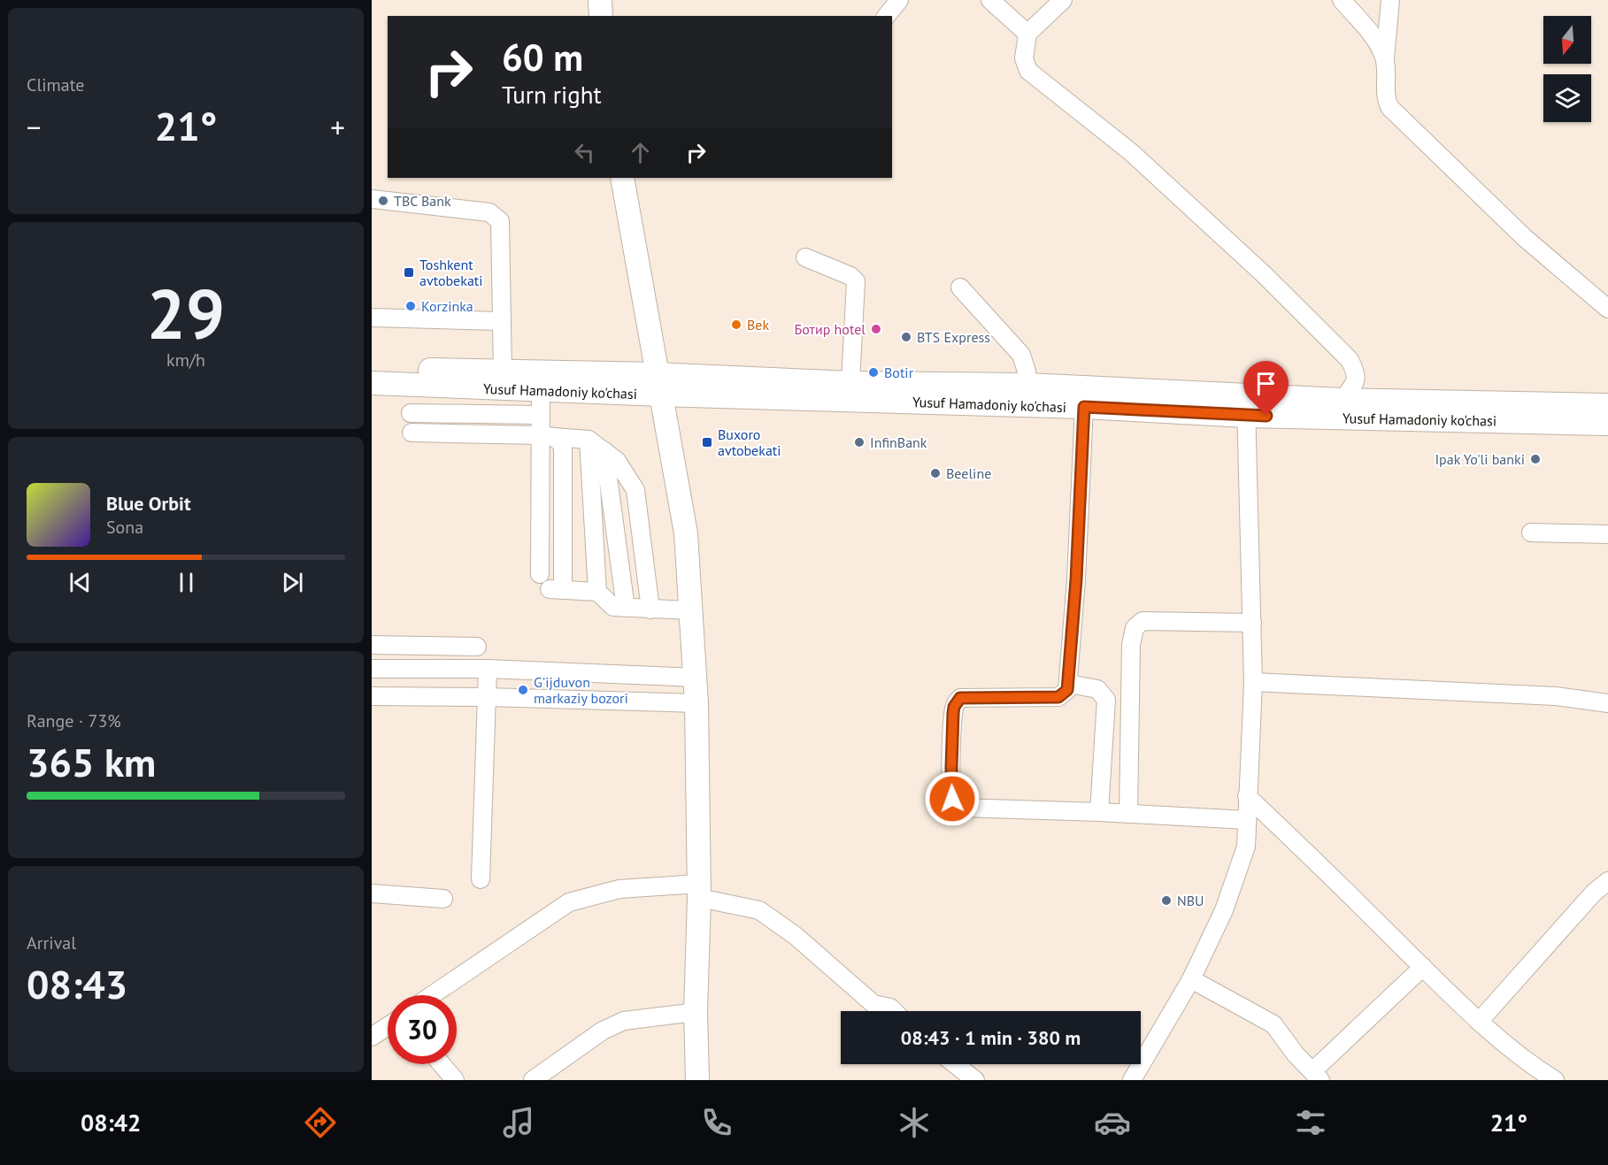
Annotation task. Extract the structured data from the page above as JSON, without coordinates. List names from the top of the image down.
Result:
{
  "streets": {
    "main road": ["Yusuf Hamadoniy ko'chasi"]
  },
  "places": {
    "other": [
      "TBC Bank",
      "Korzinka",
      "Bek",
      "Ботир hotel",
      "BTS Express",
      "Botir",
      "InfinBank",
      "Ipak Yo'li banki",
      "Beeline",
      "G'ijduvon markaziy bozori",
      "NBU"
    ],
    "transit": ["Toshkent avtobekati", "Buxoro avtobekati"]
  },
  "north": "bottom",
  "page": {
    "tile": [
      "Climate",
      ["29", "km/h"],
      ["Range · 73%", "365 km"],
      ["Arrival", "08:43"]
    ],
    "turn": ["60 m", "Turn right"],
    "heat": ["−", "21°", "+"],
    "song": ["Blue Orbit", "Sona"],
    "limit": "30",
    "trip": "08:43 · 1 min · 380 m",
    "tabs": ["08:42", "21°"]
  }
}
